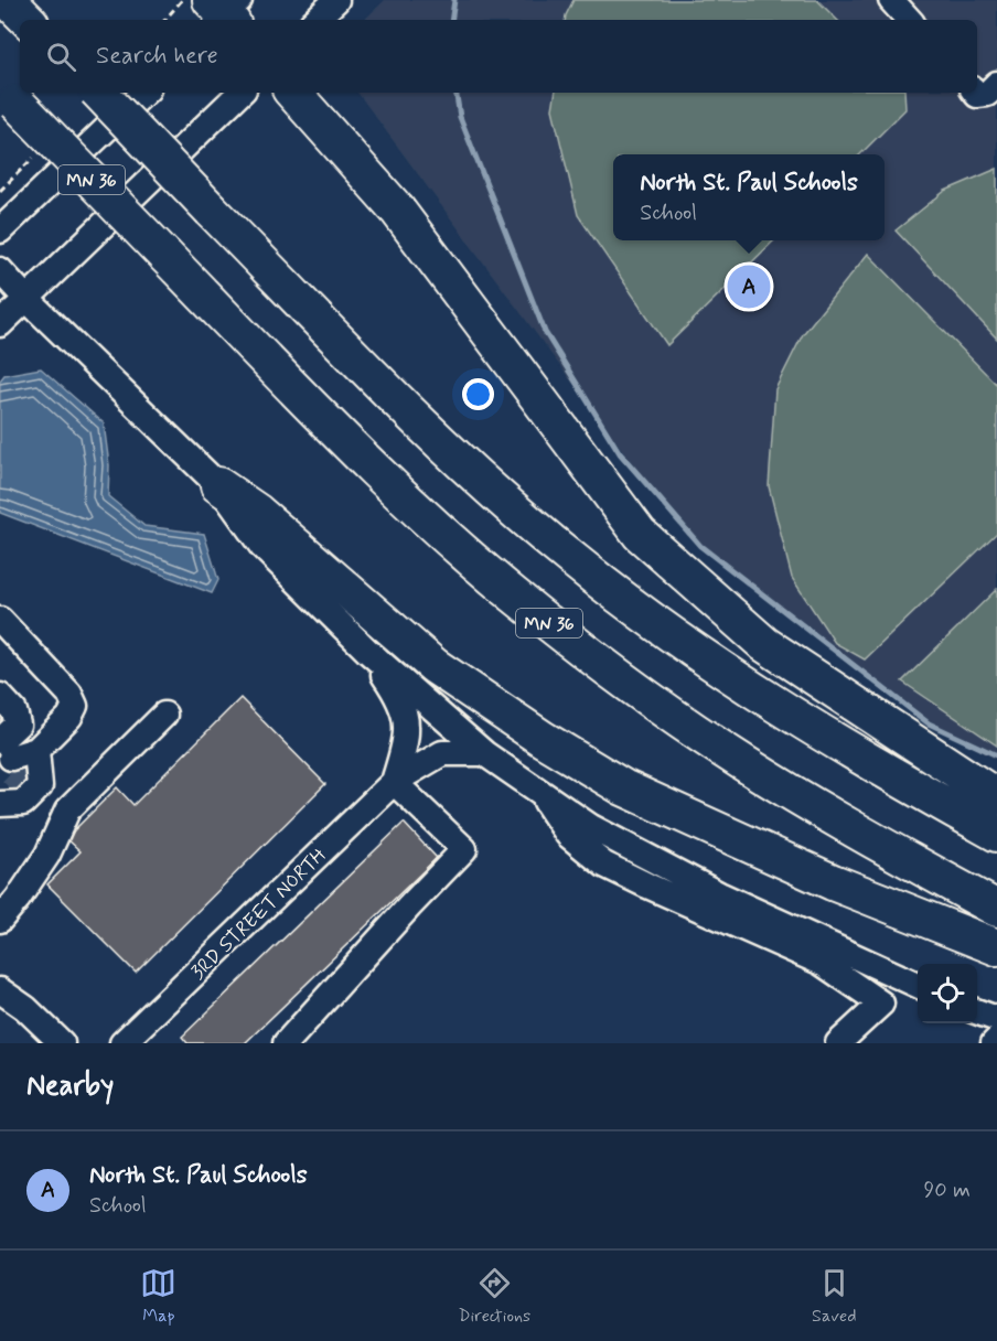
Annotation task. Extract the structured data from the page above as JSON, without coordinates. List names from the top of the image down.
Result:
{
  "streets": {
    "highway": ["MN 36"],
    "street": ["3RD STREET NORTH"]
  },
  "page": {
    "search": "Search here",
    "popup": ["North St. Paul Schools", "School"],
    "pins": "A",
    "heading": "Nearby",
    "list": [
      {
        "mark": "A",
        "name": "North St. Paul Schools",
        "note": "School",
        "value": "90 m"
      }
    ],
    "nav": ["Map", "Directions", "Saved"]
  }
}
